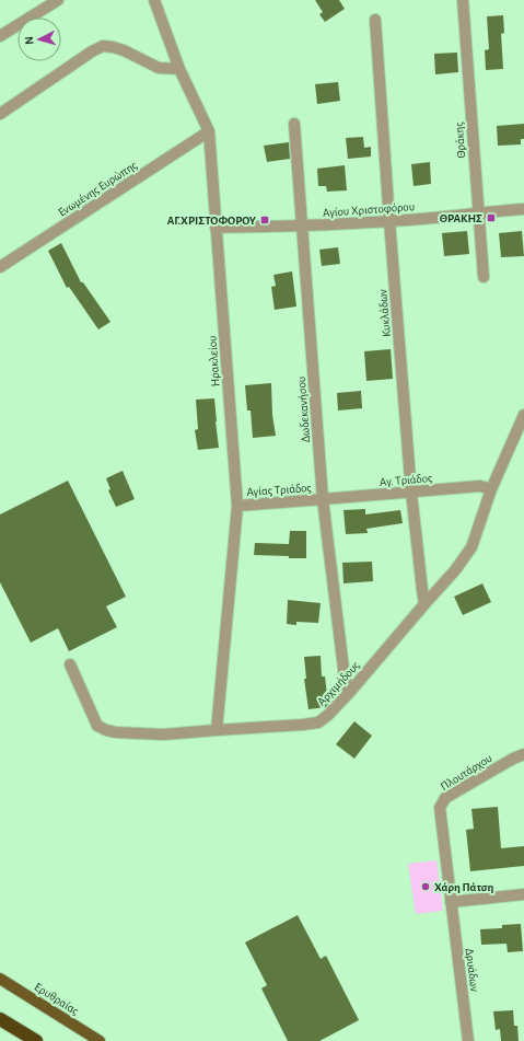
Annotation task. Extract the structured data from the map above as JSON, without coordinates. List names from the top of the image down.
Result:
{
  "streets": {
    "main road": ["Ερυθραίας"],
    "street": [
      "Θράκης",
      "Ενωμένης Ευρώπης",
      "Αγίου Χριστοφόρου",
      "Κυκλάδων",
      "Ηρακλείου",
      "Δωδεκανήσου",
      "Αγ. Τριάδος",
      "Αγίας Τριάδος",
      "Αρχιμήδους",
      "Πλουτάρχου",
      "Δρυάδων"
    ]
  },
  "crossings": [
    ["Θράκης", "Αγίου Χριστοφόρου"],
    ["Ενωμένης Ευρώπης", "Ηρακλείου"],
    ["Αγίου Χριστοφόρου", "Κυκλάδων"],
    ["Αγίου Χριστοφόρου", "Ηρακλείου"],
    ["Αγίου Χριστοφόρου", "Δωδεκανήσου"],
    ["Κυκλάδων", "Αγ. Τριάδος"],
    ["Κυκλάδων", "Αρχιμήδους"],
    ["Ηρακλείου", "Αγίας Τριάδος"],
    ["Ηρακλείου", "Αρχιμήδους"],
    ["Δωδεκανήσου", "Αγ. Τριάδος"],
    ["Δωδεκανήσου", "Αγίας Τριάδος"],
    ["Δωδεκανήσου", "Αρχιμήδους"],
    ["Αγ. Τριάδος", "Αγίας Τριάδος"],
    ["Αγ. Τριάδος", "Αρχιμήδους"],
    ["Πλουτάρχου", "Δρυάδων"]
  ],
  "places": {
    "transit": ["ΘΡΑΚΗΣ", "ΑΓ.ΧΡΙΣΤΟΦΟΡΟΥ"],
    "other": ["Χάρη Πάτση"]
  },
  "north": "left"
}
